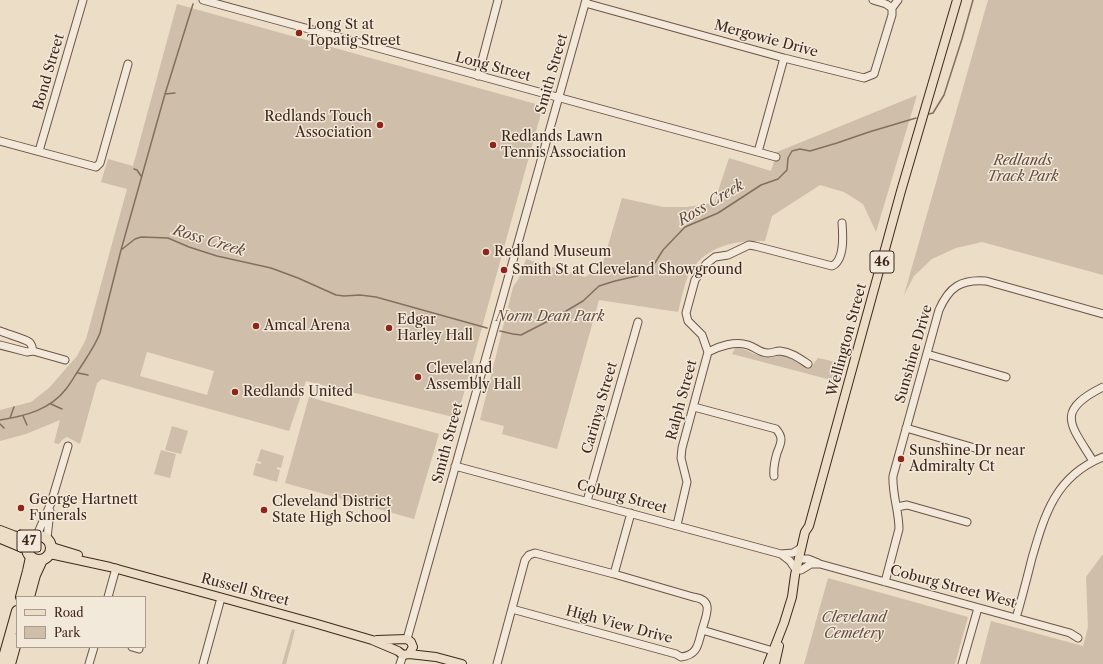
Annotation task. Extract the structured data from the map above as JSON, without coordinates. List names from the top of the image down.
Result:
{
  "streets": {
    "highway": ["47", "Russell Street"],
    "main road": ["46", "Wellington Street"],
    "street": [
      "Mergowie Drive",
      "Long Street",
      "Bond Street",
      "Smith Street",
      "Sunshine Drive",
      "Ralph Street",
      "Carinya Street",
      "Coburg Street",
      "Coburg Street West",
      "High View Drive"
    ]
  },
  "crossings": [
    ["Mergowie Drive", "Smith Street"],
    ["Long Street", "Smith Street"],
    ["Smith Street", "Coburg Street"],
    ["Smith Street", "Russell Street"],
    ["Wellington Street", "Coburg Street"],
    ["Wellington Street", "Coburg Street West"],
    ["Sunshine Drive", "Coburg Street West"],
    ["Ralph Street", "Coburg Street"],
    ["Carinya Street", "Coburg Street"],
    ["47", "Russell Street"]
  ],
  "water": ["Ross Creek"],
  "parks": ["Redlands Track Park", "Norm Dean Park", "Cleveland Cemetery"],
  "places": [
    "Long St at Topatig Street",
    "Redlands Touch Association",
    "Redlands Lawn Tennis Association",
    "Redland Museum",
    "Smith St at Cleveland Showground",
    "Amcal Arena",
    "Edgar Harley Hall",
    "Cleveland Assembly Hall",
    "Redlands United",
    "Sunshine Dr near Admiralty Ct",
    "George Hartnett Funerals",
    "Cleveland District State High School"
  ],
  "legend": ["Road", "Park"]
}
